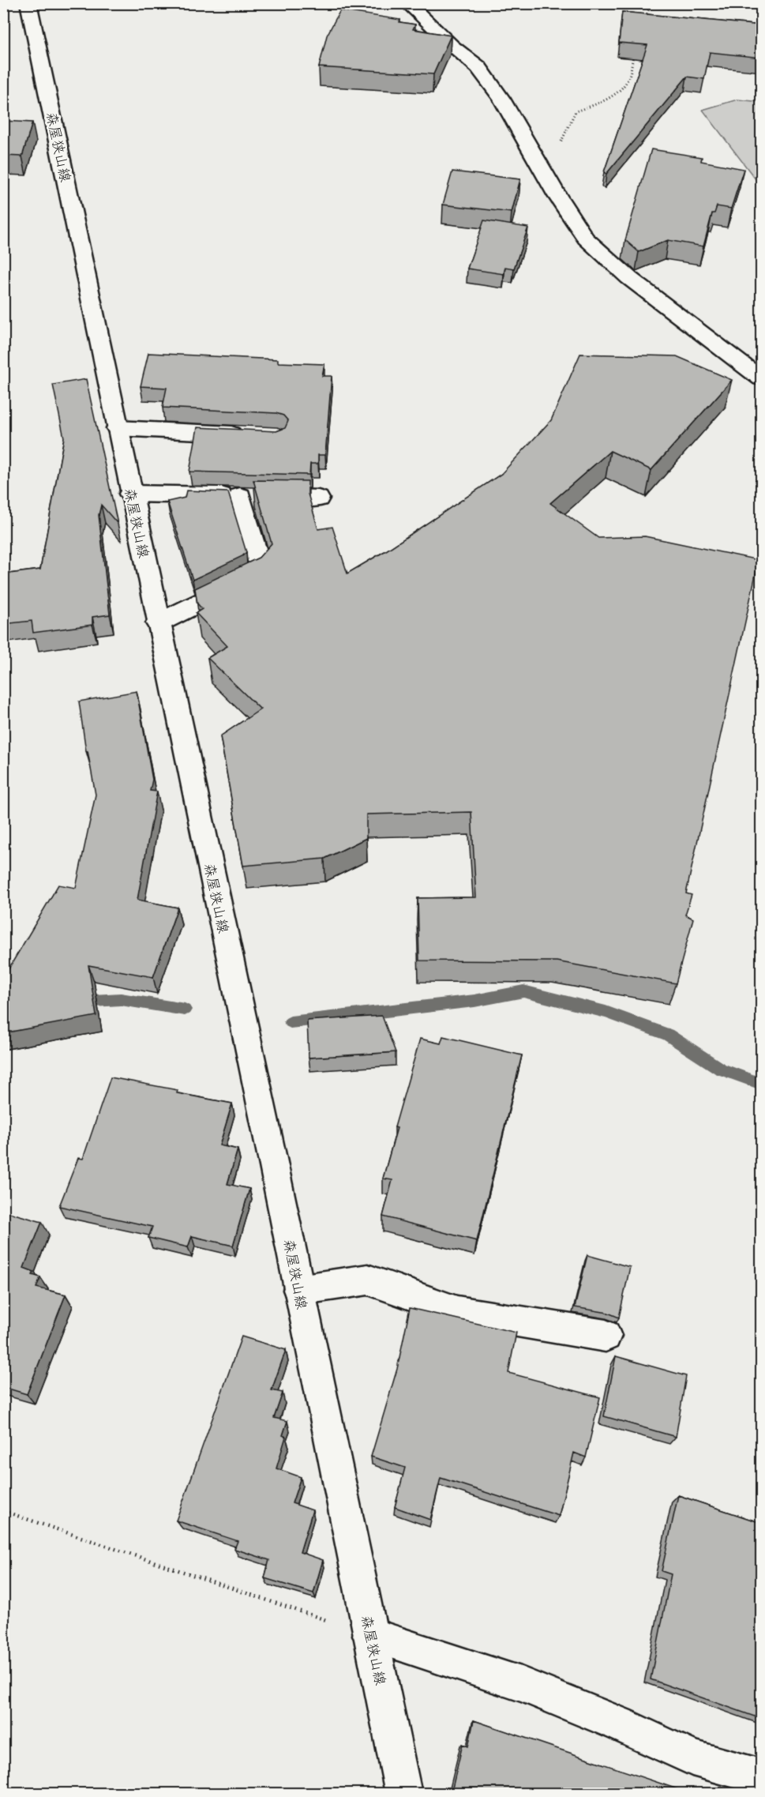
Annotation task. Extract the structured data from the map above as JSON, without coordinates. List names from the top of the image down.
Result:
{
  "streets": {
    "main road": ["森屋狭山線"]
  }
}
